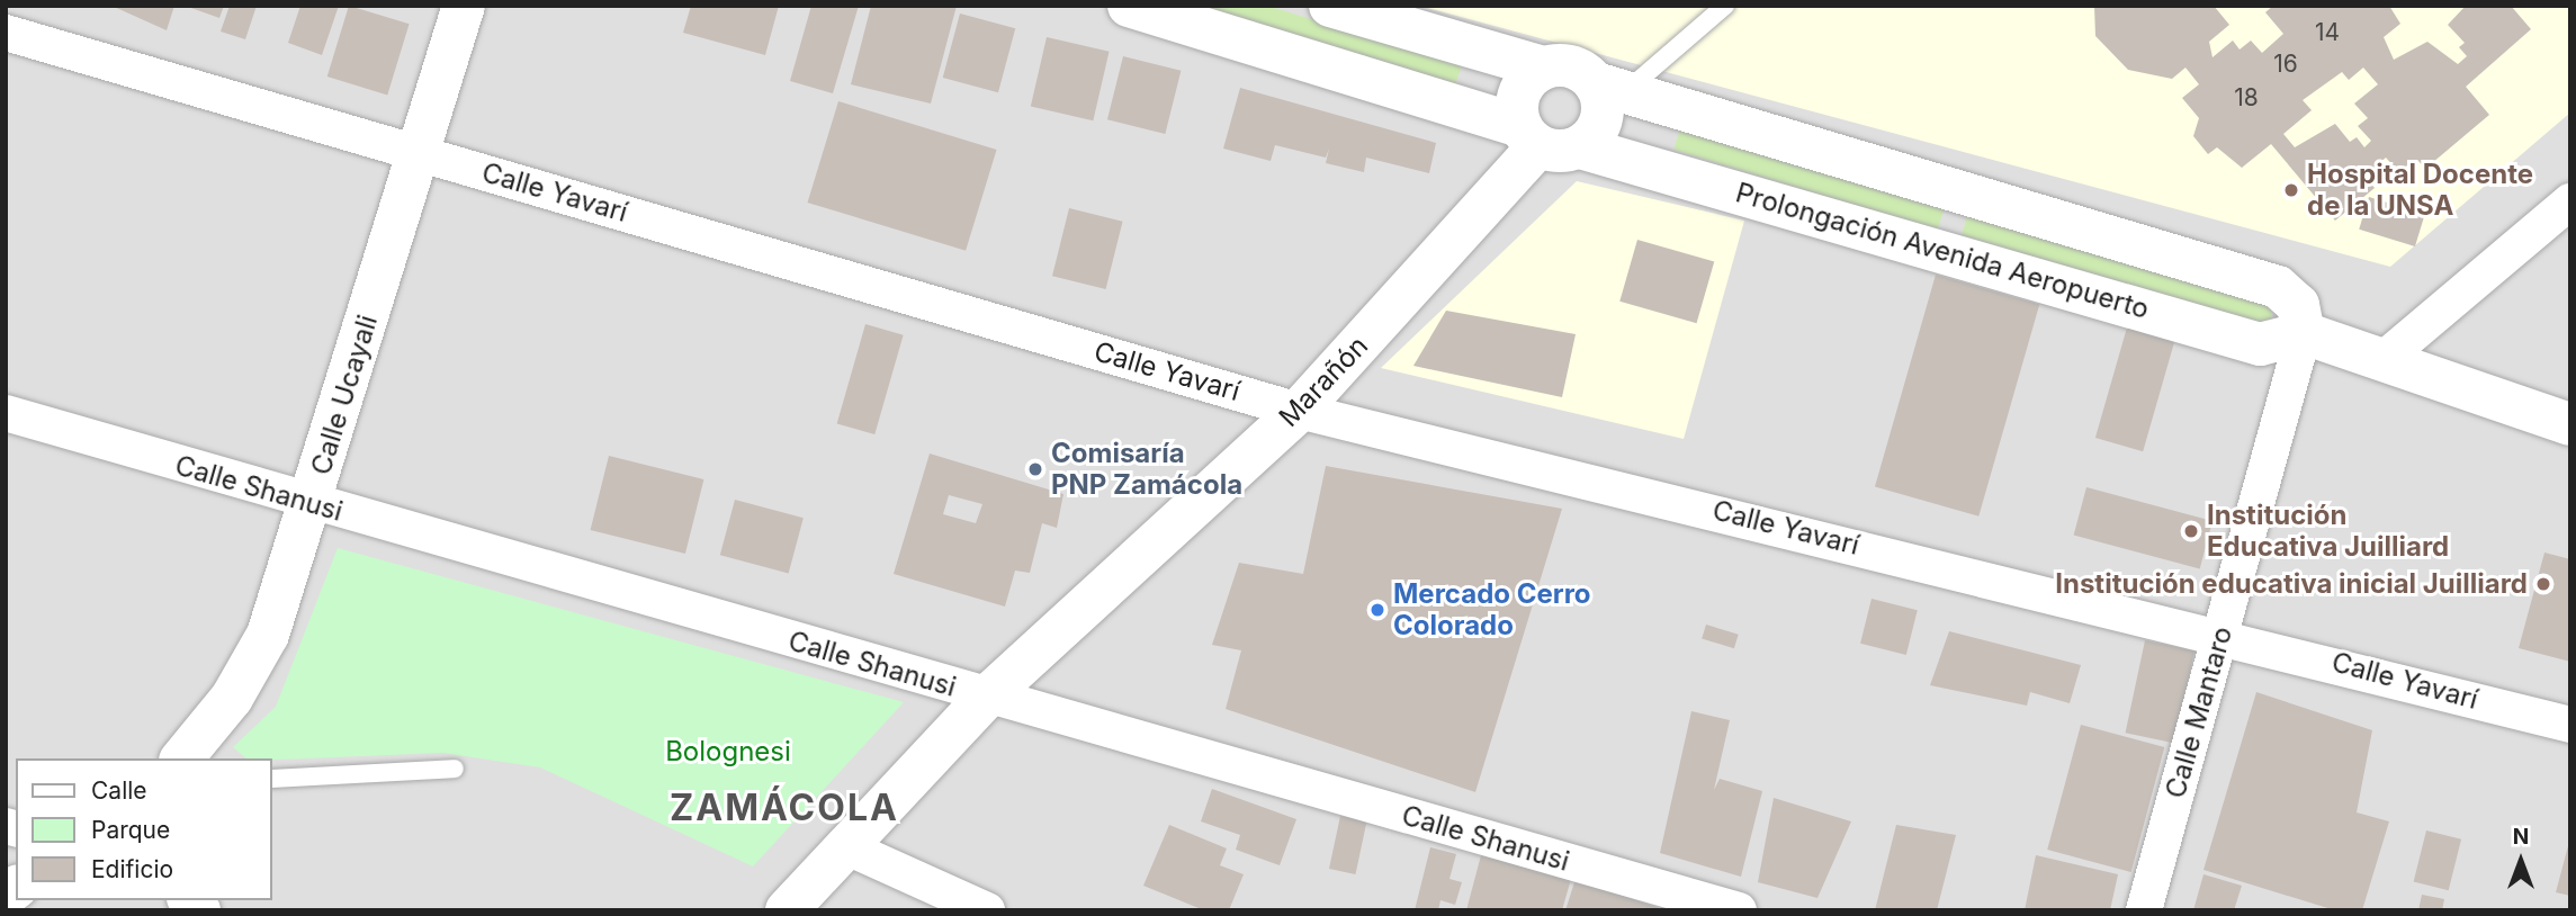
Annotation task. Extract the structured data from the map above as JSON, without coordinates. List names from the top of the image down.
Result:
{
  "streets": {
    "street": [
      "Calle Yavarí",
      "Prolongación Avenida Aeropuerto",
      "Marañón",
      "Calle Ucayali",
      "Calle Shanusi",
      "Calle Mantaro"
    ]
  },
  "crossings": [
    ["Calle Yavarí", "Marañón"],
    ["Calle Yavarí", "Calle Ucayali"],
    ["Calle Yavarí", "Calle Mantaro"],
    ["Prolongación Avenida Aeropuerto", "Marañón"],
    ["Prolongación Avenida Aeropuerto", "Calle Mantaro"],
    ["Marañón", "Calle Shanusi"],
    ["Calle Ucayali", "Calle Shanusi"]
  ],
  "districts": ["ZAMÁCOLA"],
  "parks": ["Bolognesi"],
  "places": [
    "Hospital Docente de la UNSA",
    "Comisaría PNP Zamácola",
    "Institución Educativa Juilliard",
    "Institución educativa inicial Juilliard",
    "Mercado Cerro Colorado"
  ],
  "house_numbers": ["14", "16", "18"],
  "legend": ["Calle", "Parque", "Edificio"],
  "north": "top"
}
